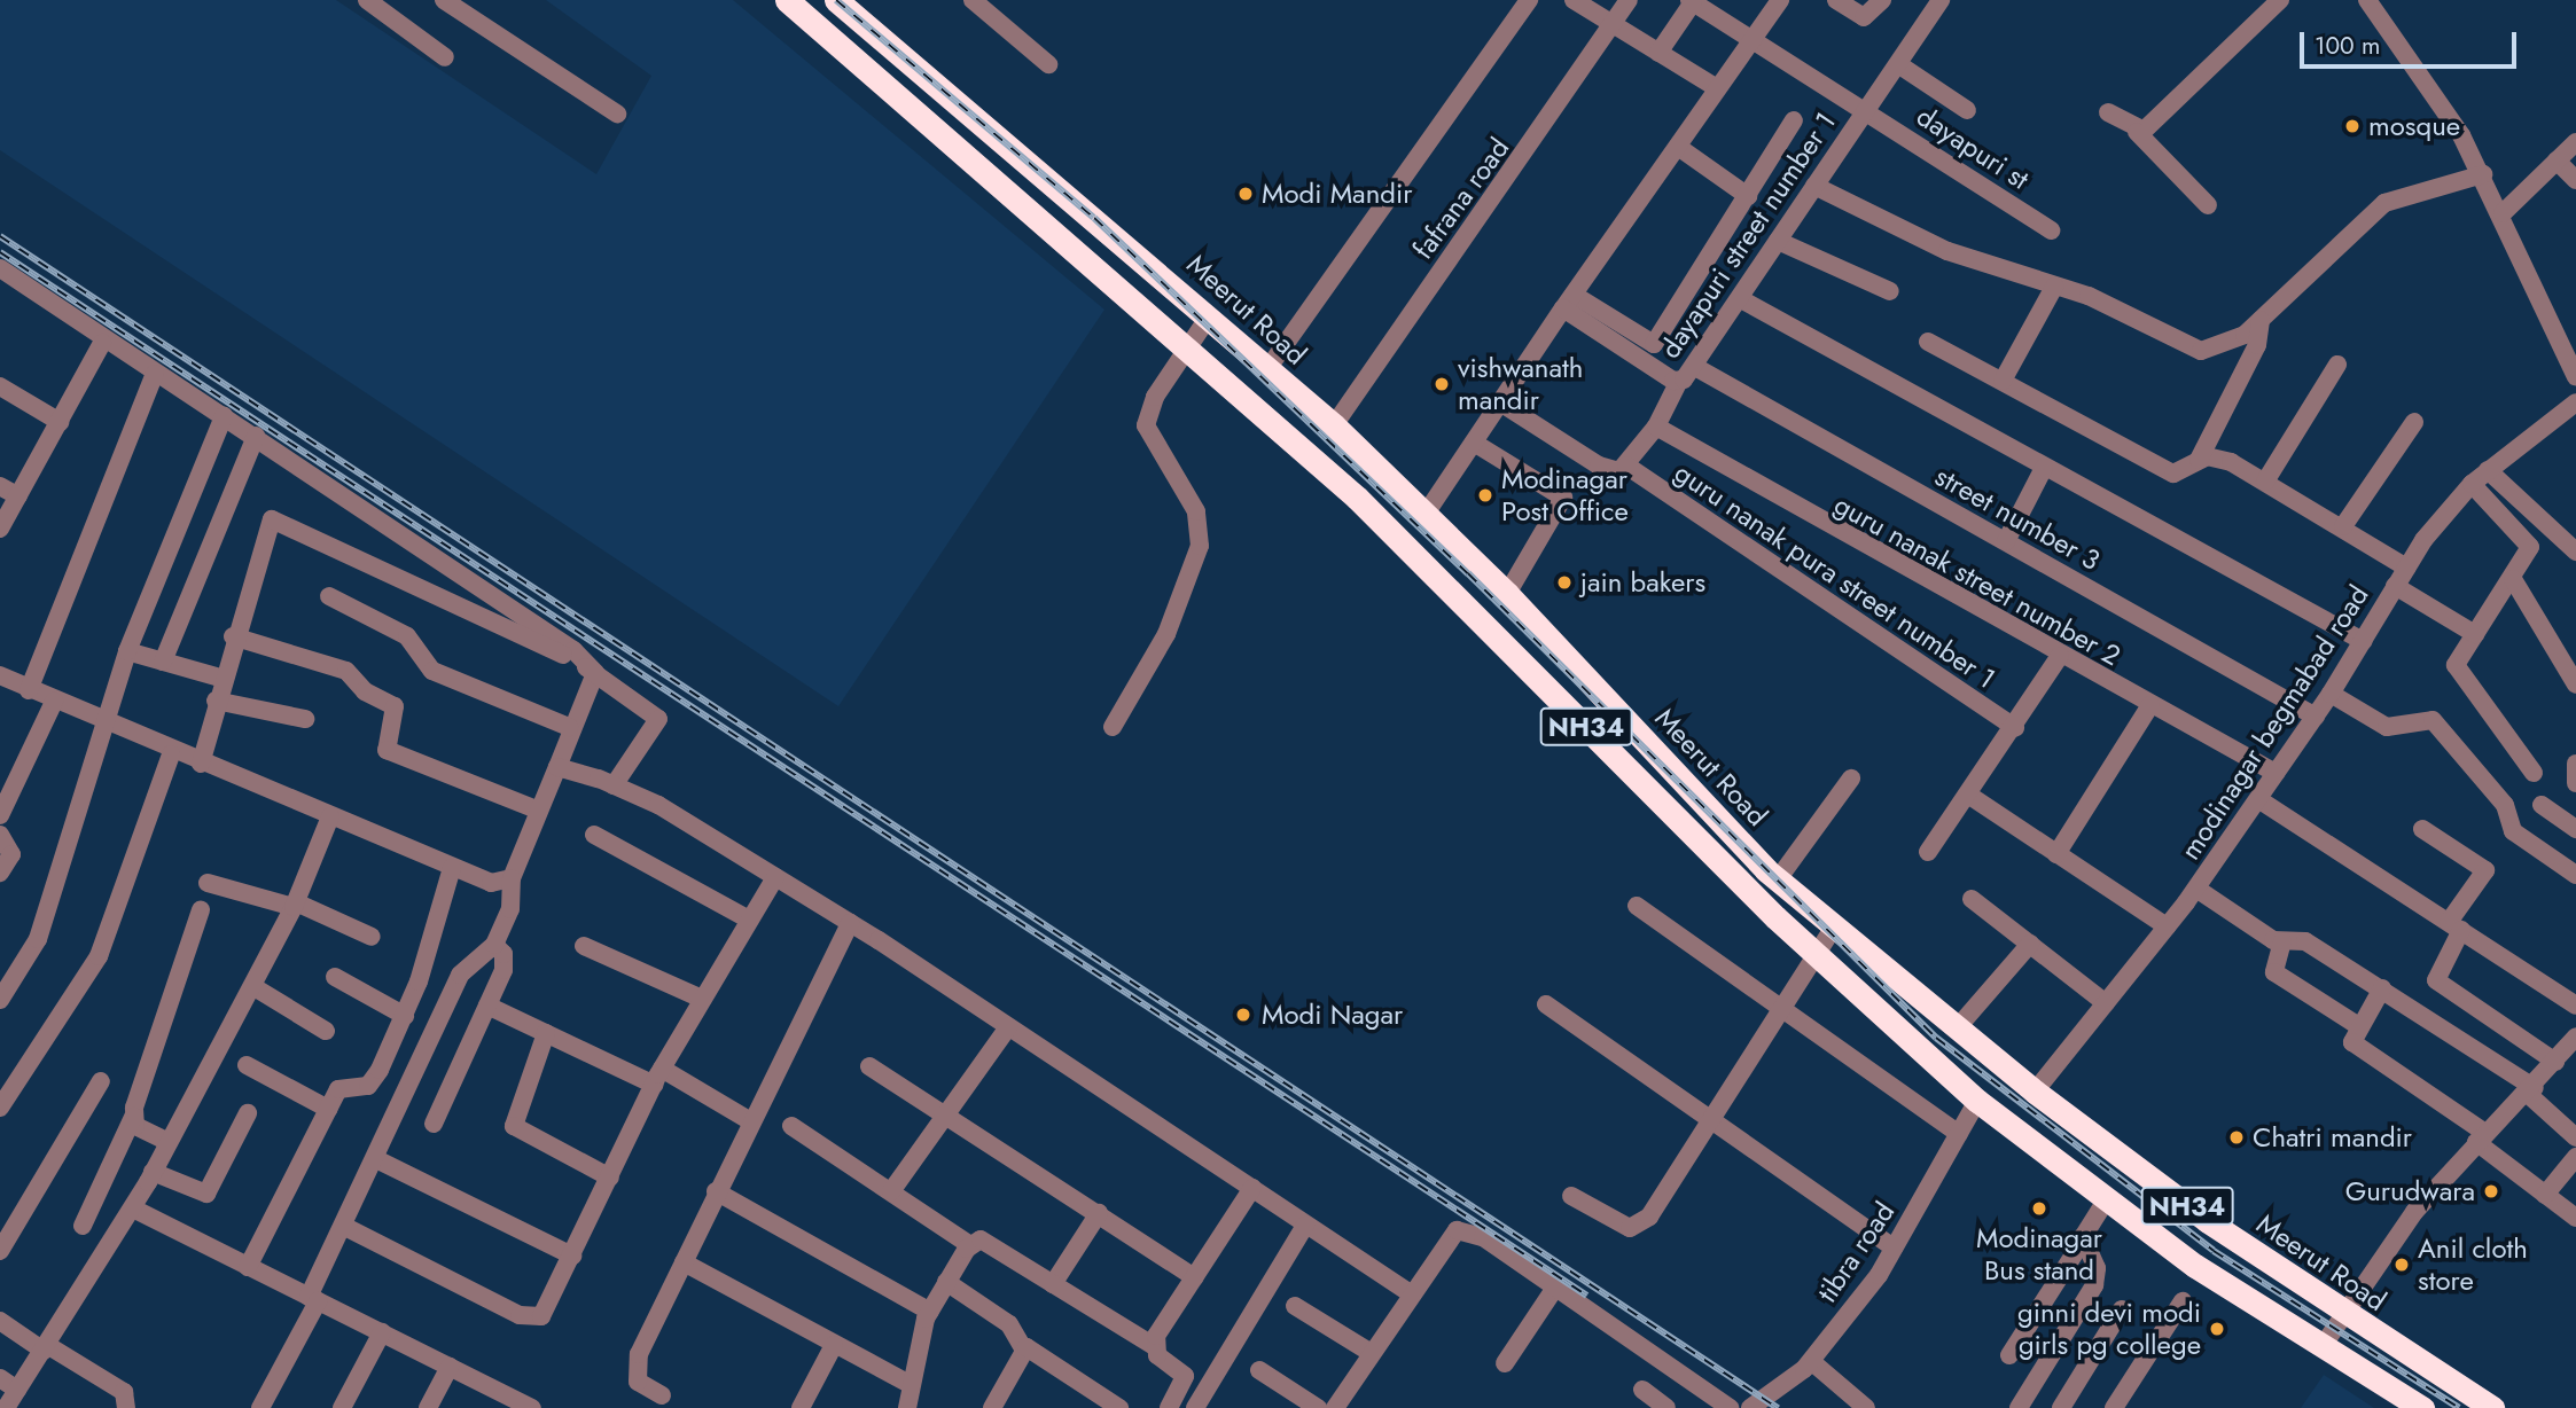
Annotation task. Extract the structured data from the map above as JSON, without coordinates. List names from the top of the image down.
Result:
{
  "streets": {
    "highway": ["Meerut Road", "NH34"],
    "street": [
      "dayapuri st",
      "fafrana road",
      "dayapuri street number 1",
      "street number 3",
      "guru nanak pura street number 1",
      "guru nanak street number 2",
      "modinagar begmabad road",
      "tibra road"
    ]
  },
  "crossings": [
    ["dayapuri st", "dayapuri street number 1"],
    ["fafrana road", "Meerut Road"],
    ["dayapuri street number 1", "street number 3"],
    ["Meerut Road", "modinagar begmabad road"],
    ["Meerut Road", "tibra road"],
    ["street number 3", "modinagar begmabad road"],
    ["guru nanak street number 2", "modinagar begmabad road"]
  ],
  "places": [
    "mosque",
    "Modi Mandir",
    "vishwanath mandir",
    "Modinagar Post Office",
    "jain bakers",
    "Modi Nagar",
    "Chatri mandir",
    "Gurudwara",
    "Modinagar Bus stand",
    "Anil cloth store",
    "ginni devi modi girls pg college"
  ],
  "scale_bar": "100 m"
}
